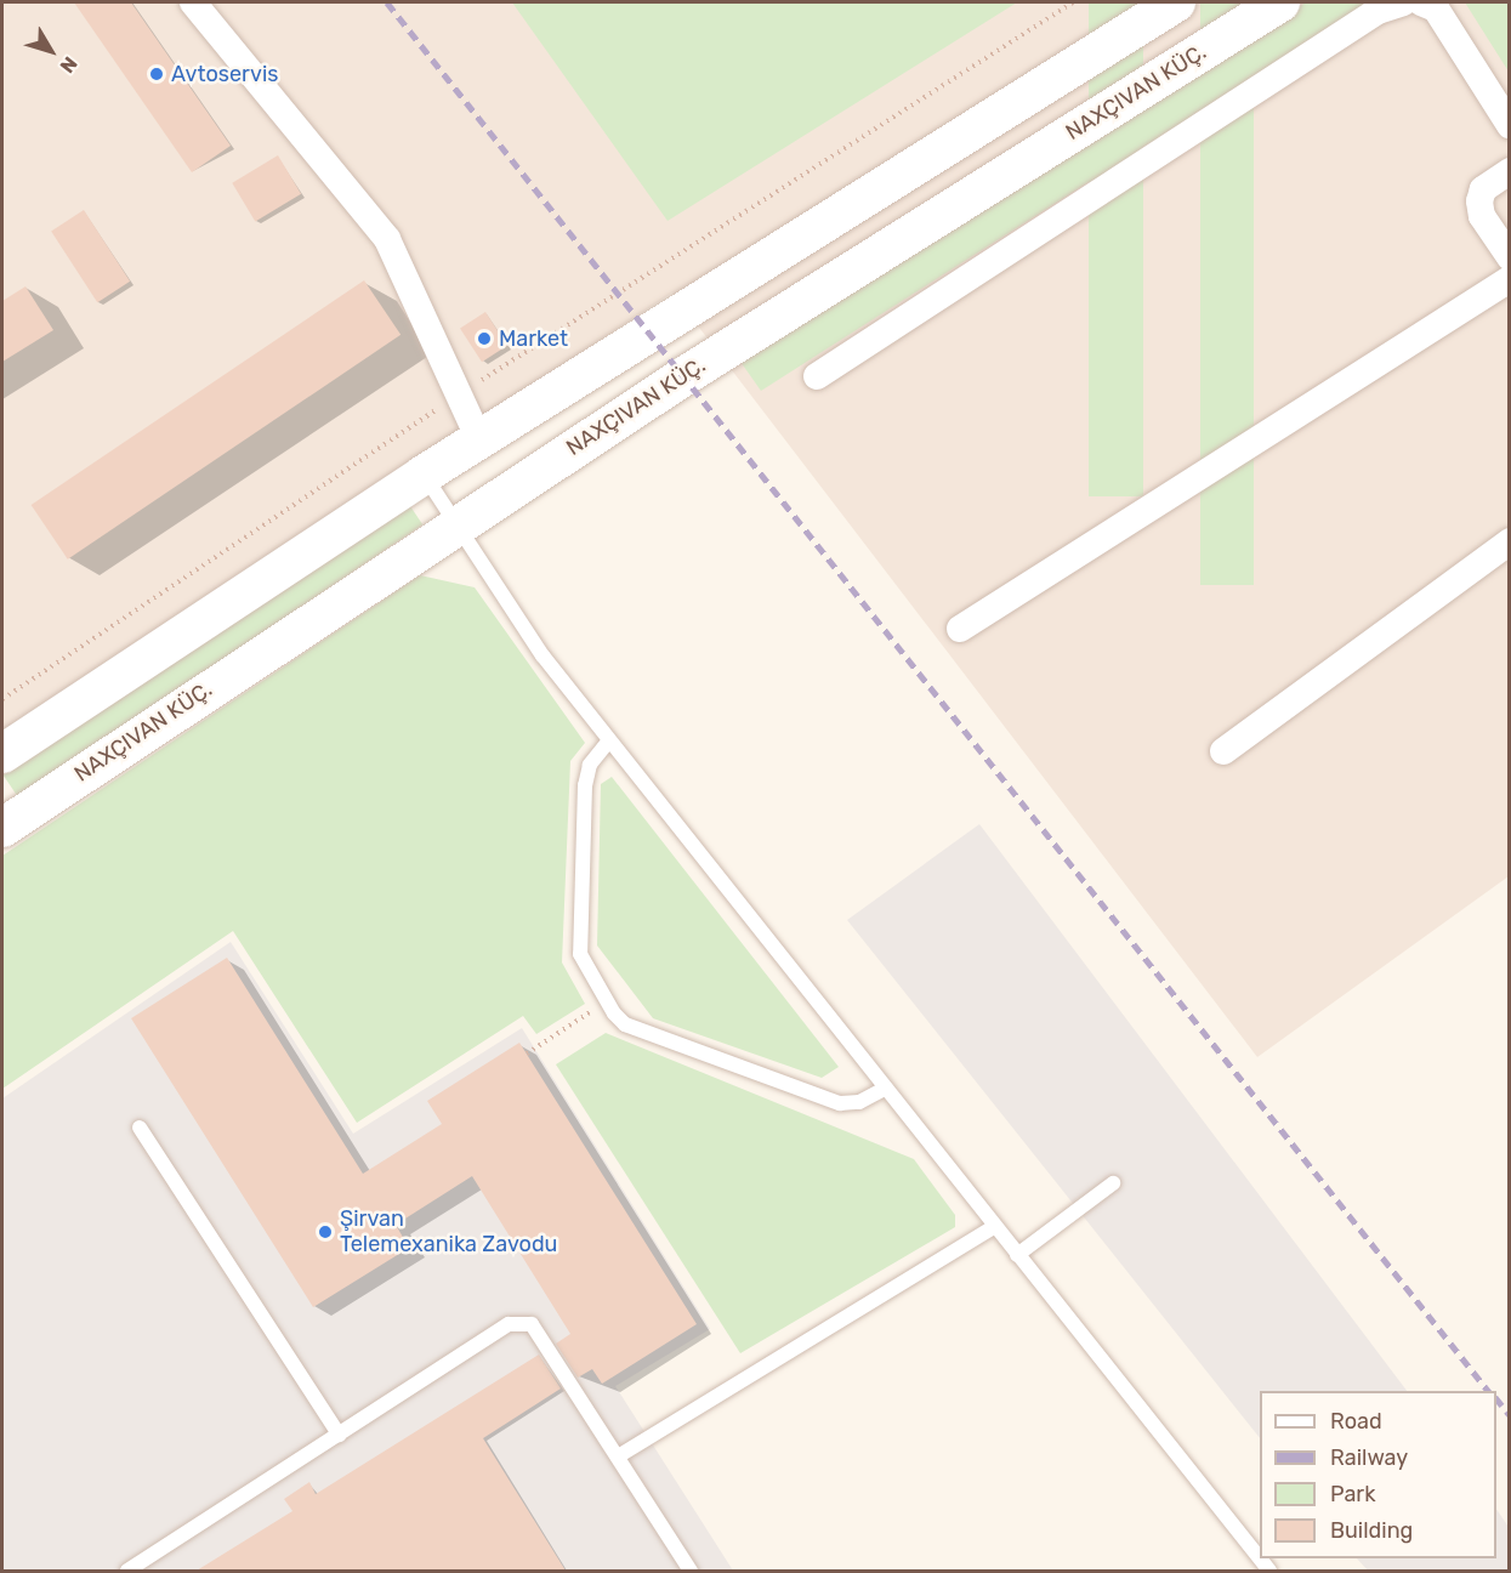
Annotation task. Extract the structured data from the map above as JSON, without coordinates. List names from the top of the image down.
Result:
{
  "places": ["Avtoservis", "Market", "Şirvan Telemexanika Zavodu"],
  "legend": [
    "Road",
    "Railway",
    "Park",
    "Building"
  ],
  "north": "bottom right"
}
